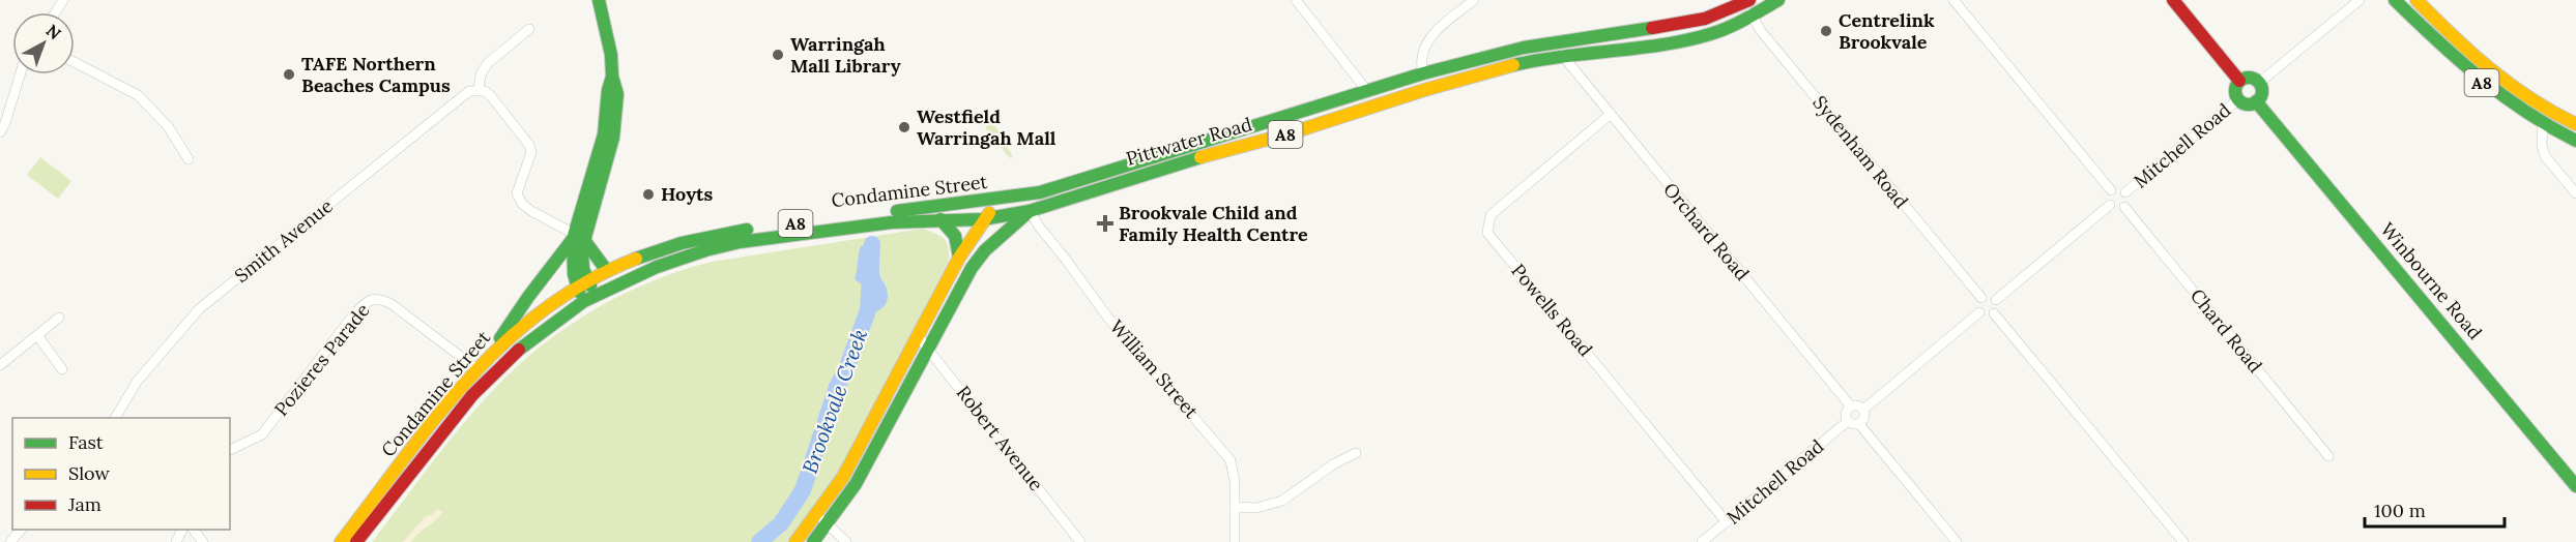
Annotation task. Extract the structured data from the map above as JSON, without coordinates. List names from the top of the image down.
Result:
{
  "streets": {
    "main road": [
      "A8",
      "Pittwater Road",
      "Condamine Street",
      "Winbourne Road"
    ],
    "street": [
      "Mitchell Road",
      "Sydenham Road",
      "Orchard Road",
      "Smith Avenue",
      "Powells Road",
      "Chard Road",
      "Pozieres Parade",
      "William Street",
      "Robert Avenue"
    ]
  },
  "crossings": [
    ["Pittwater Road", "Sydenham Road"],
    ["Pittwater Road", "Condamine Street"],
    ["Pittwater Road", "Orchard Road"],
    ["Pittwater Road", "William Street"],
    ["Pittwater Road", "Robert Avenue"],
    ["Mitchell Road", "Orchard Road"],
    ["Mitchell Road", "Winbourne Road"],
    ["Mitchell Road", "Powells Road"],
    ["Mitchell Road", "Chard Road"],
    ["Condamine Street", "Pozieres Parade"],
    ["Condamine Street", "William Street"],
    ["Orchard Road", "Powells Road"]
  ],
  "water": ["Brookvale Creek"],
  "places": {
    "other": [
      "Centrelink Brookvale",
      "Warringah Mall Library",
      "TAFE Northern Beaches Campus",
      "Westfield Warringah Mall",
      "Hoyts"
    ],
    "health": ["Brookvale Child and Family Health Centre"]
  },
  "legend": ["Fast", "Slow", "Jam"],
  "scale_bar": "100 m",
  "north": "top right"
}
